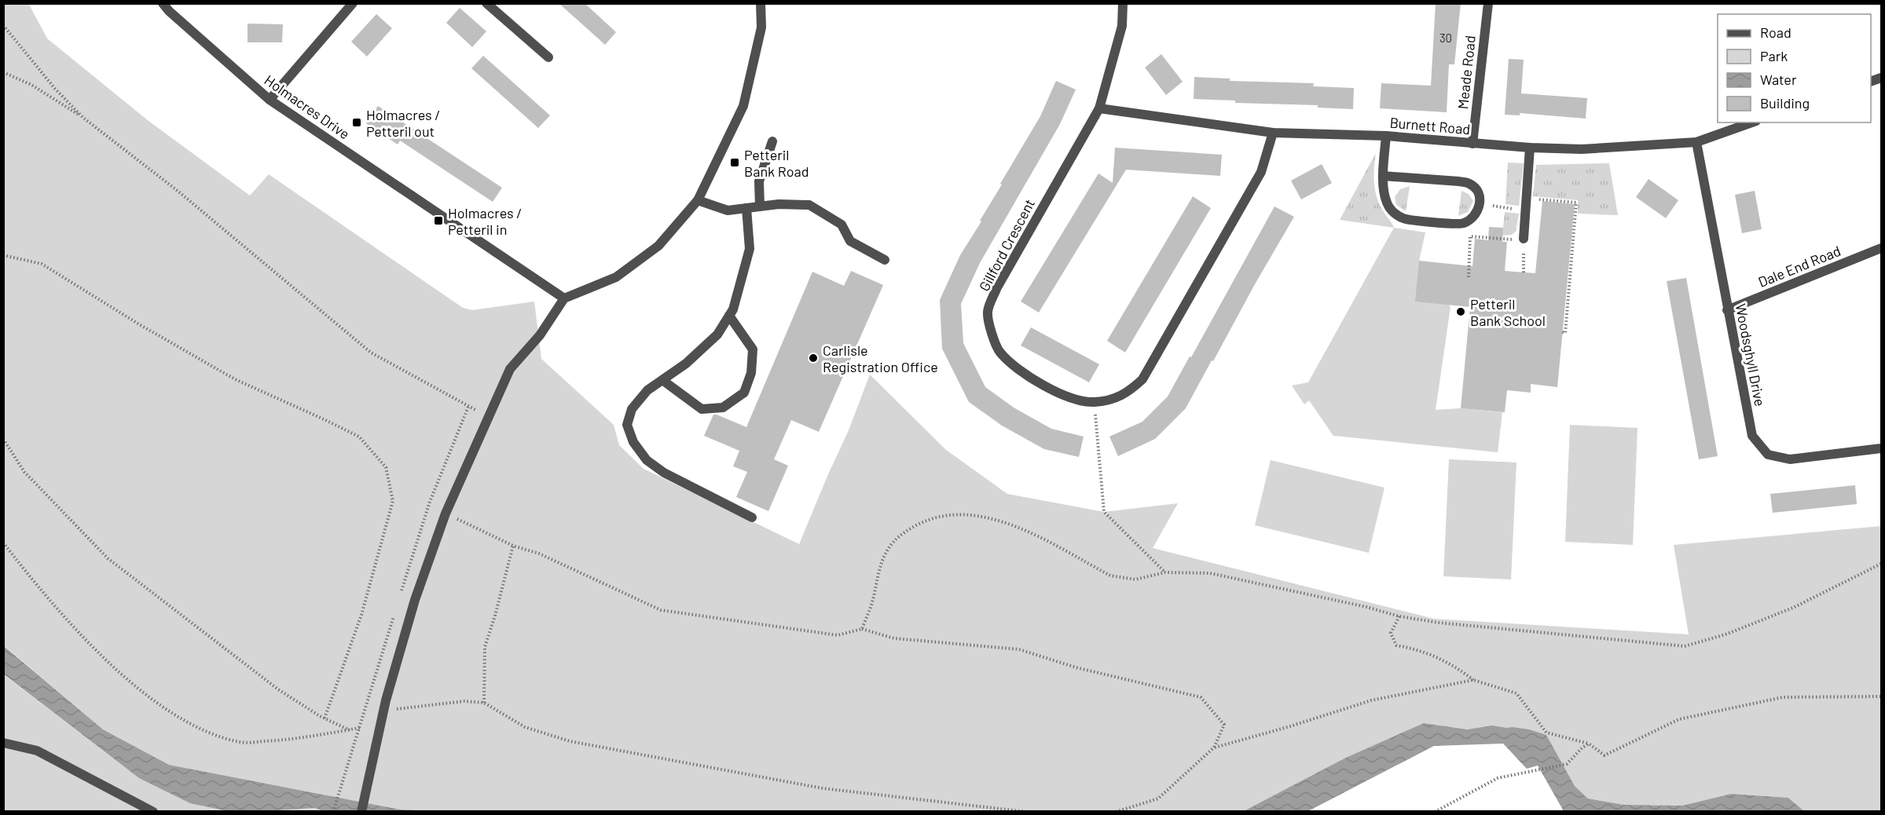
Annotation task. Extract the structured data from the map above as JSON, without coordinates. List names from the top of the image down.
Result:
{
  "streets": {
    "street": [
      "Meade Road",
      "Holmacres Drive",
      "Burnett Road",
      "Gillford Crescent",
      "Dale End Road",
      "Woodsghyll Drive"
    ]
  },
  "crossings": [
    ["Meade Road", "Burnett Road"],
    ["Burnett Road", "Gillford Crescent"],
    ["Burnett Road", "Woodsghyll Drive"],
    ["Dale End Road", "Woodsghyll Drive"]
  ],
  "places": {
    "transit": ["Holmacres / Petteril out", "Petteril Bank Road", "Holmacres / Petteril in"],
    "other": ["Petteril Bank School", "Carlisle Registration Office"]
  },
  "house_numbers": ["30"],
  "legend": [
    "Road",
    "Park",
    "Water",
    "Building"
  ]
}
